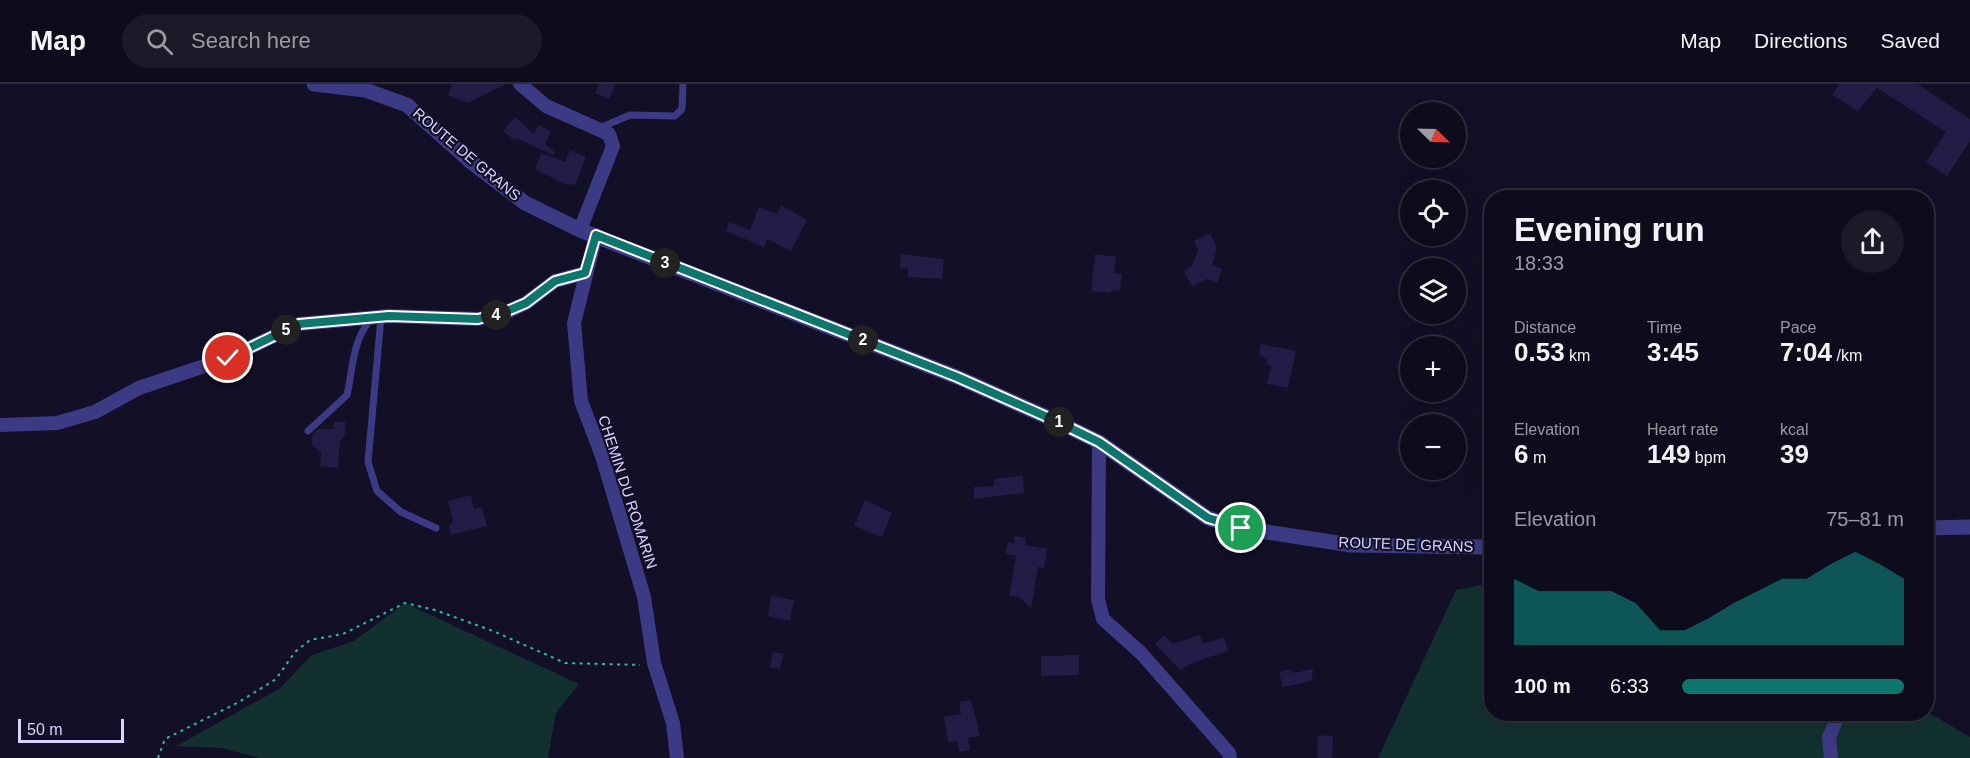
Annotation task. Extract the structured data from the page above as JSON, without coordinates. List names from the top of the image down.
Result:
{
  "streets": {
    "street": ["ROUTE DE GRANS", "CHEMIN DU ROMARIN"]
  },
  "crossings": [
    ["ROUTE DE GRANS", "CHEMIN DU ROMARIN"]
  ],
  "scale_bar": "50 m",
  "north": "bottom right",
  "page": {
    "header": "Map",
    "search": "Search here",
    "nav": ["Map", "Directions", "Saved"],
    "map_buttons": ["+", "−"],
    "heading": ["Evening run", "18:33"],
    "pins": [
      "3",
      "4",
      "5",
      "2",
      "1"
    ],
    "stats": [
      ["Distance", "0.53 km"],
      ["Time", "3:45"],
      ["Pace", "7:04 /km"],
      ["Elevation", "6 m"],
      ["Heart rate", "149 bpm"],
      ["kcal", "39"]
    ],
    "chart": ["Elevation", "75–81 m"],
    "list": [
      {
        "name": "100 m",
        "note": "6:33"
      }
    ],
    "scale": "50 m"
  }
}
